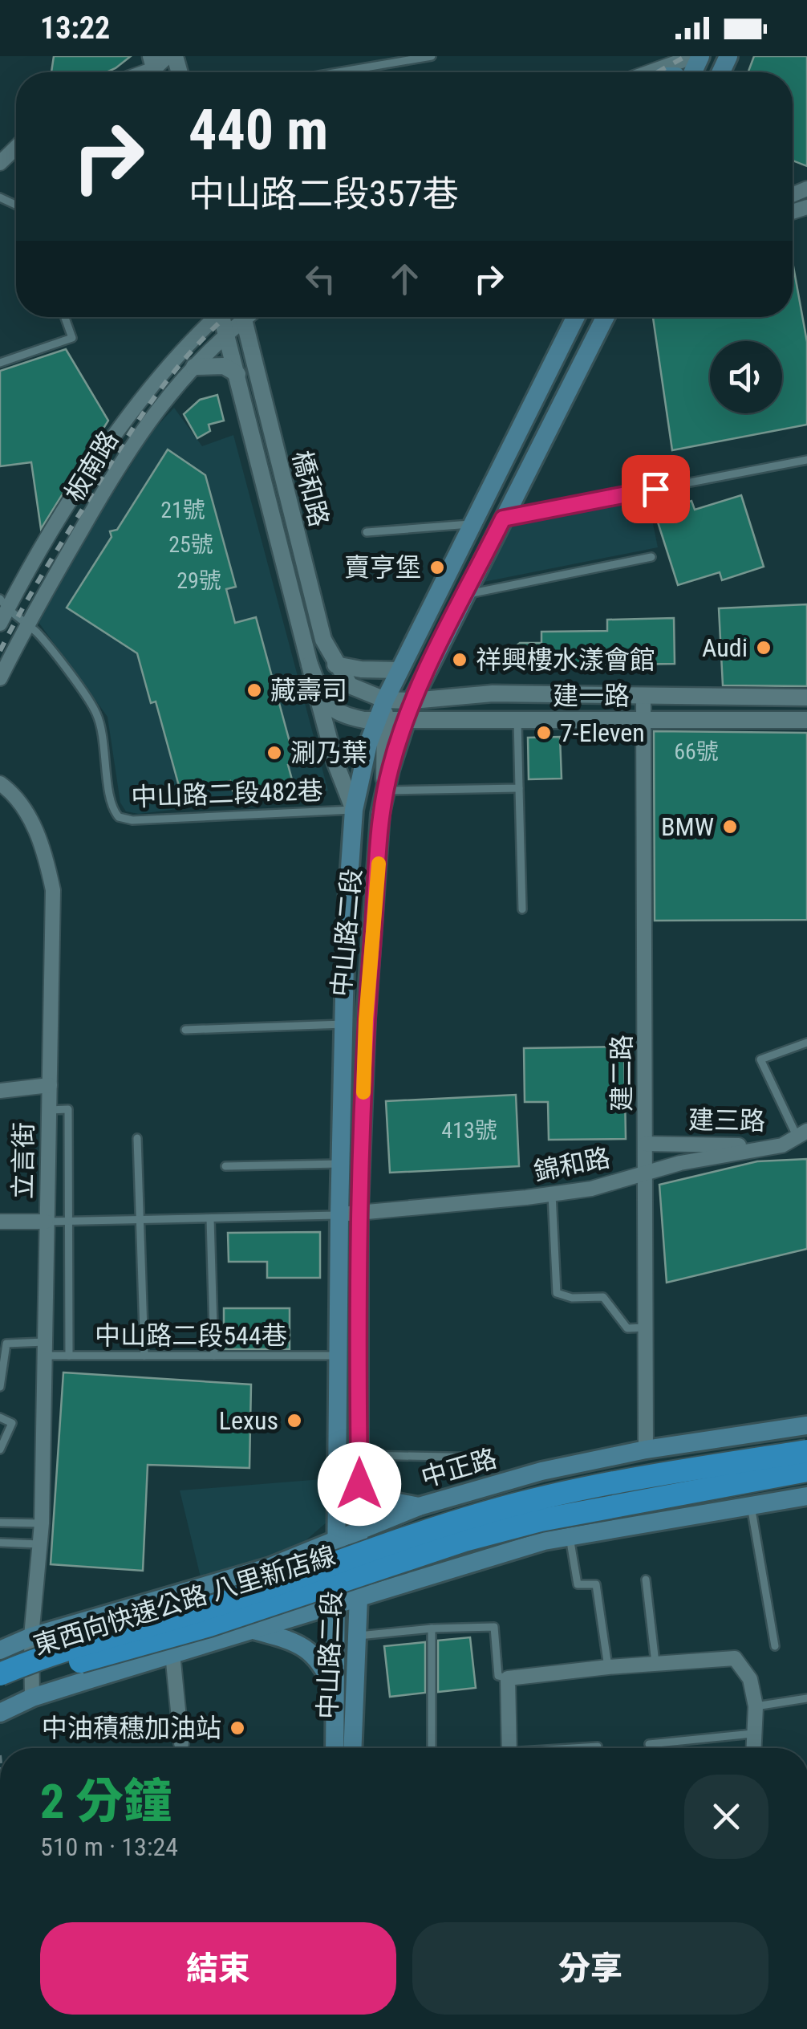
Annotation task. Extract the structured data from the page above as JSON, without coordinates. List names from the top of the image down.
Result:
{
  "streets": {
    "highway": ["東西向快速公路 八里新店線"],
    "main road": ["中山路二段", "中正路"],
    "street": [
      "板南路",
      "橋和路",
      "建一路",
      "建二路",
      "建三路",
      "立言街",
      "錦和路"
    ],
    "lane": ["中山路二段482巷", "中山路二段544巷"]
  },
  "crossings": [
    ["板南路", "橋和路"],
    ["板南路", "中山路二段482巷"],
    ["橋和路", "建一路"],
    ["橋和路", "中山路二段482巷"],
    ["橋和路", "中山路二段"],
    ["建一路", "中山路二段"],
    ["建一路", "建二路"],
    ["中山路二段482巷", "中山路二段"],
    ["中山路二段", "錦和路"],
    ["中山路二段", "中山路二段544巷"],
    ["中山路二段", "中正路"],
    ["建二路", "建三路"],
    ["建二路", "錦和路"],
    ["建二路", "中正路"],
    ["建三路", "錦和路"],
    ["立言街", "中山路二段544巷"],
    ["立言街", "中正路"]
  ],
  "places": [
    "賣亨堡",
    "Audi",
    "祥興樓水漾會館",
    "藏壽司",
    "7-Eleven",
    "涮乃葉",
    "BMW",
    "Lexus",
    "中油積穗加油站"
  ],
  "house_numbers": [
    "21號",
    "25號",
    "29號",
    "66號",
    "413號"
  ],
  "page": {
    "status": "13:22",
    "turn": ["440 m", "中山路二段357巷"],
    "heading": ["2 分鐘", "510 m · 13:24"],
    "buttons": ["結束", "分享"]
  }
}
